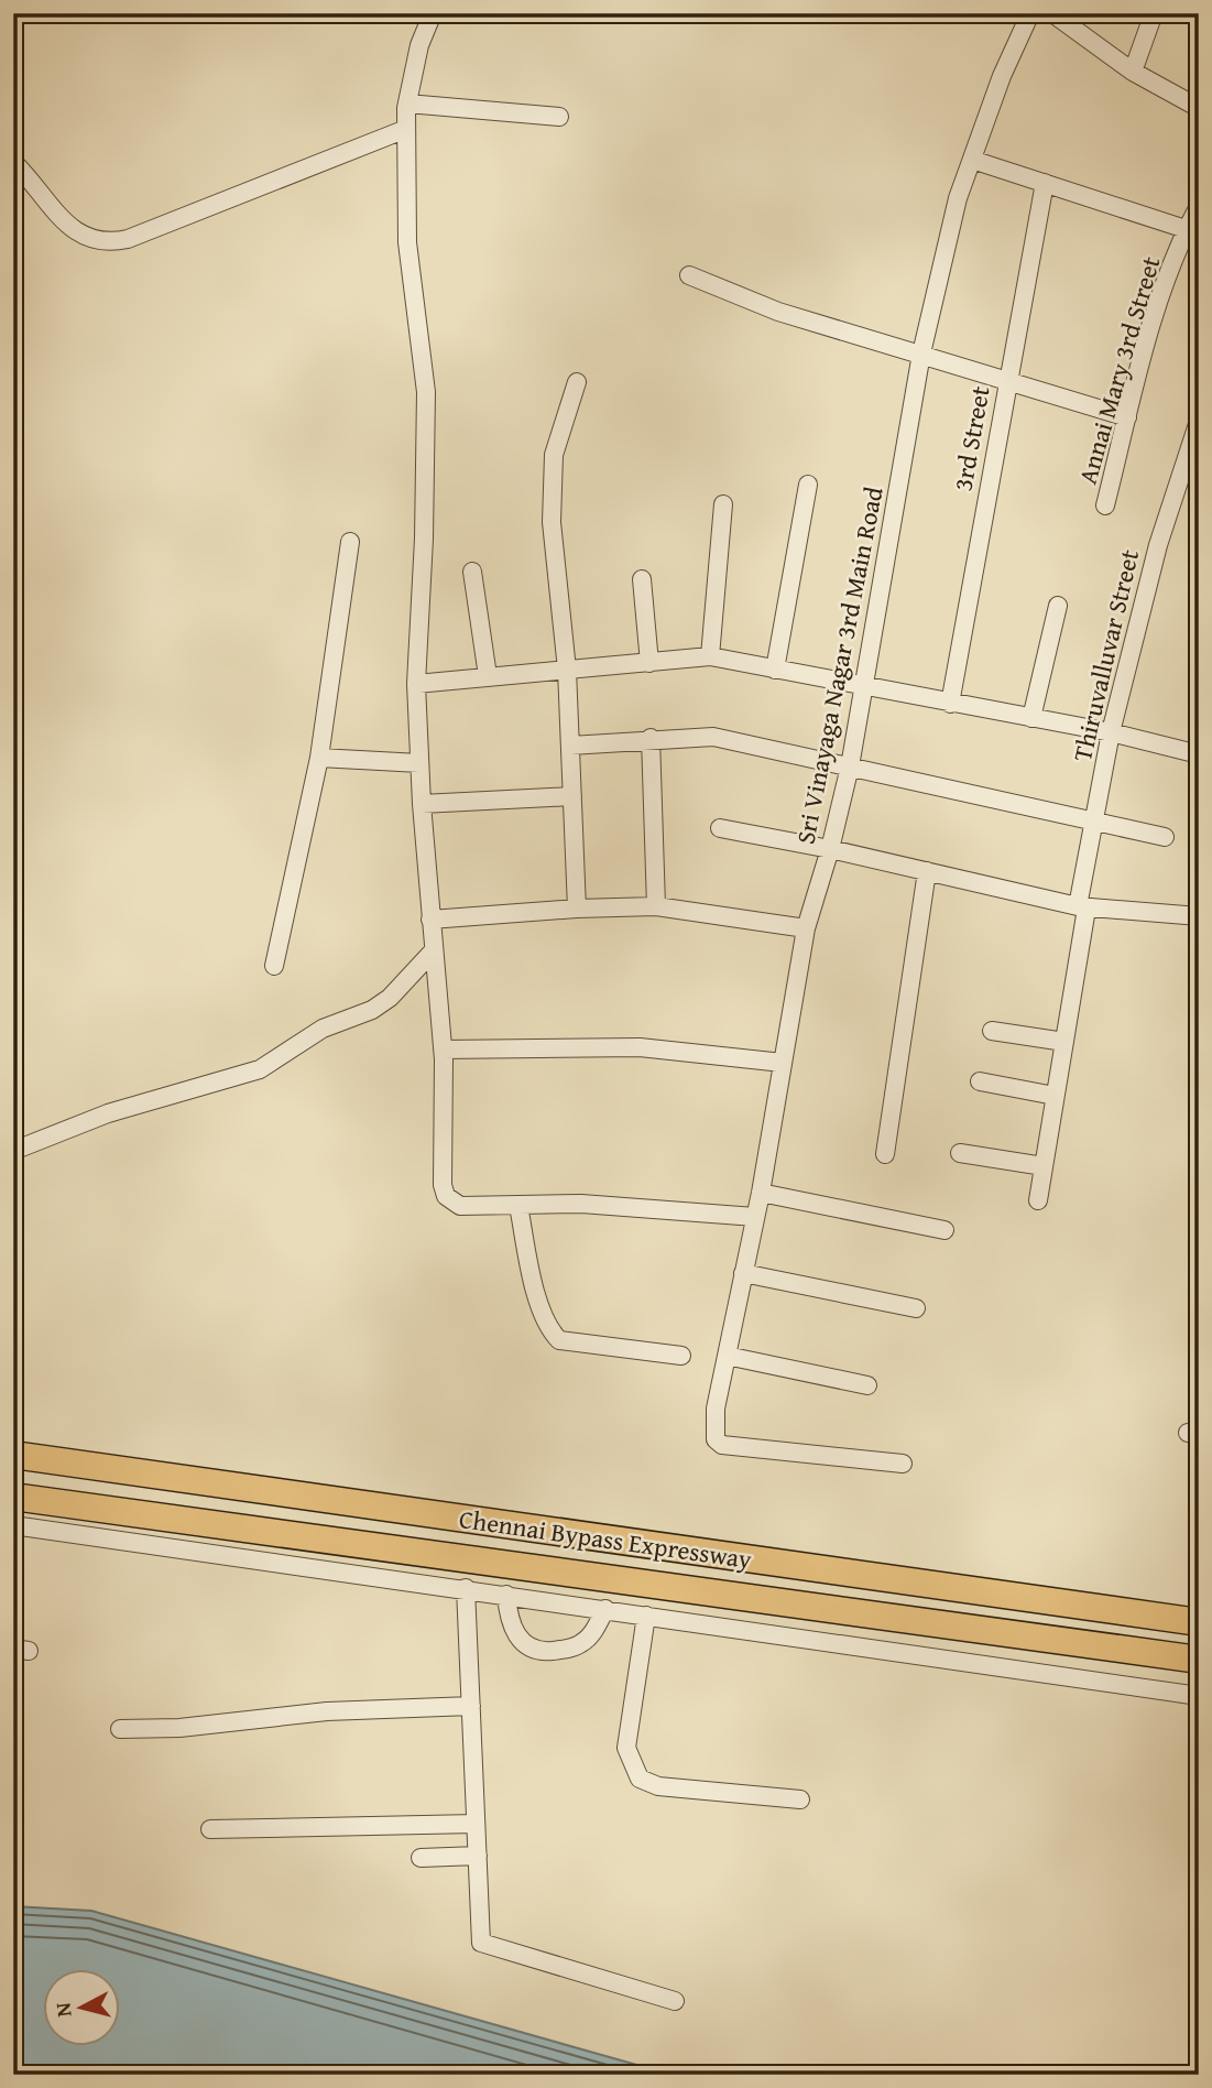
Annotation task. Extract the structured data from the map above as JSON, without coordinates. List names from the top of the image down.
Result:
{
  "streets": {
    "highway": ["Chennai Bypass Expressway"],
    "street": [
      "Annai Mary 3rd Street",
      "3rd Street",
      "Thiruvalluvar Street",
      "Sri Vinayaga Nagar 3rd Main Road"
    ]
  },
  "north": "left"
}
